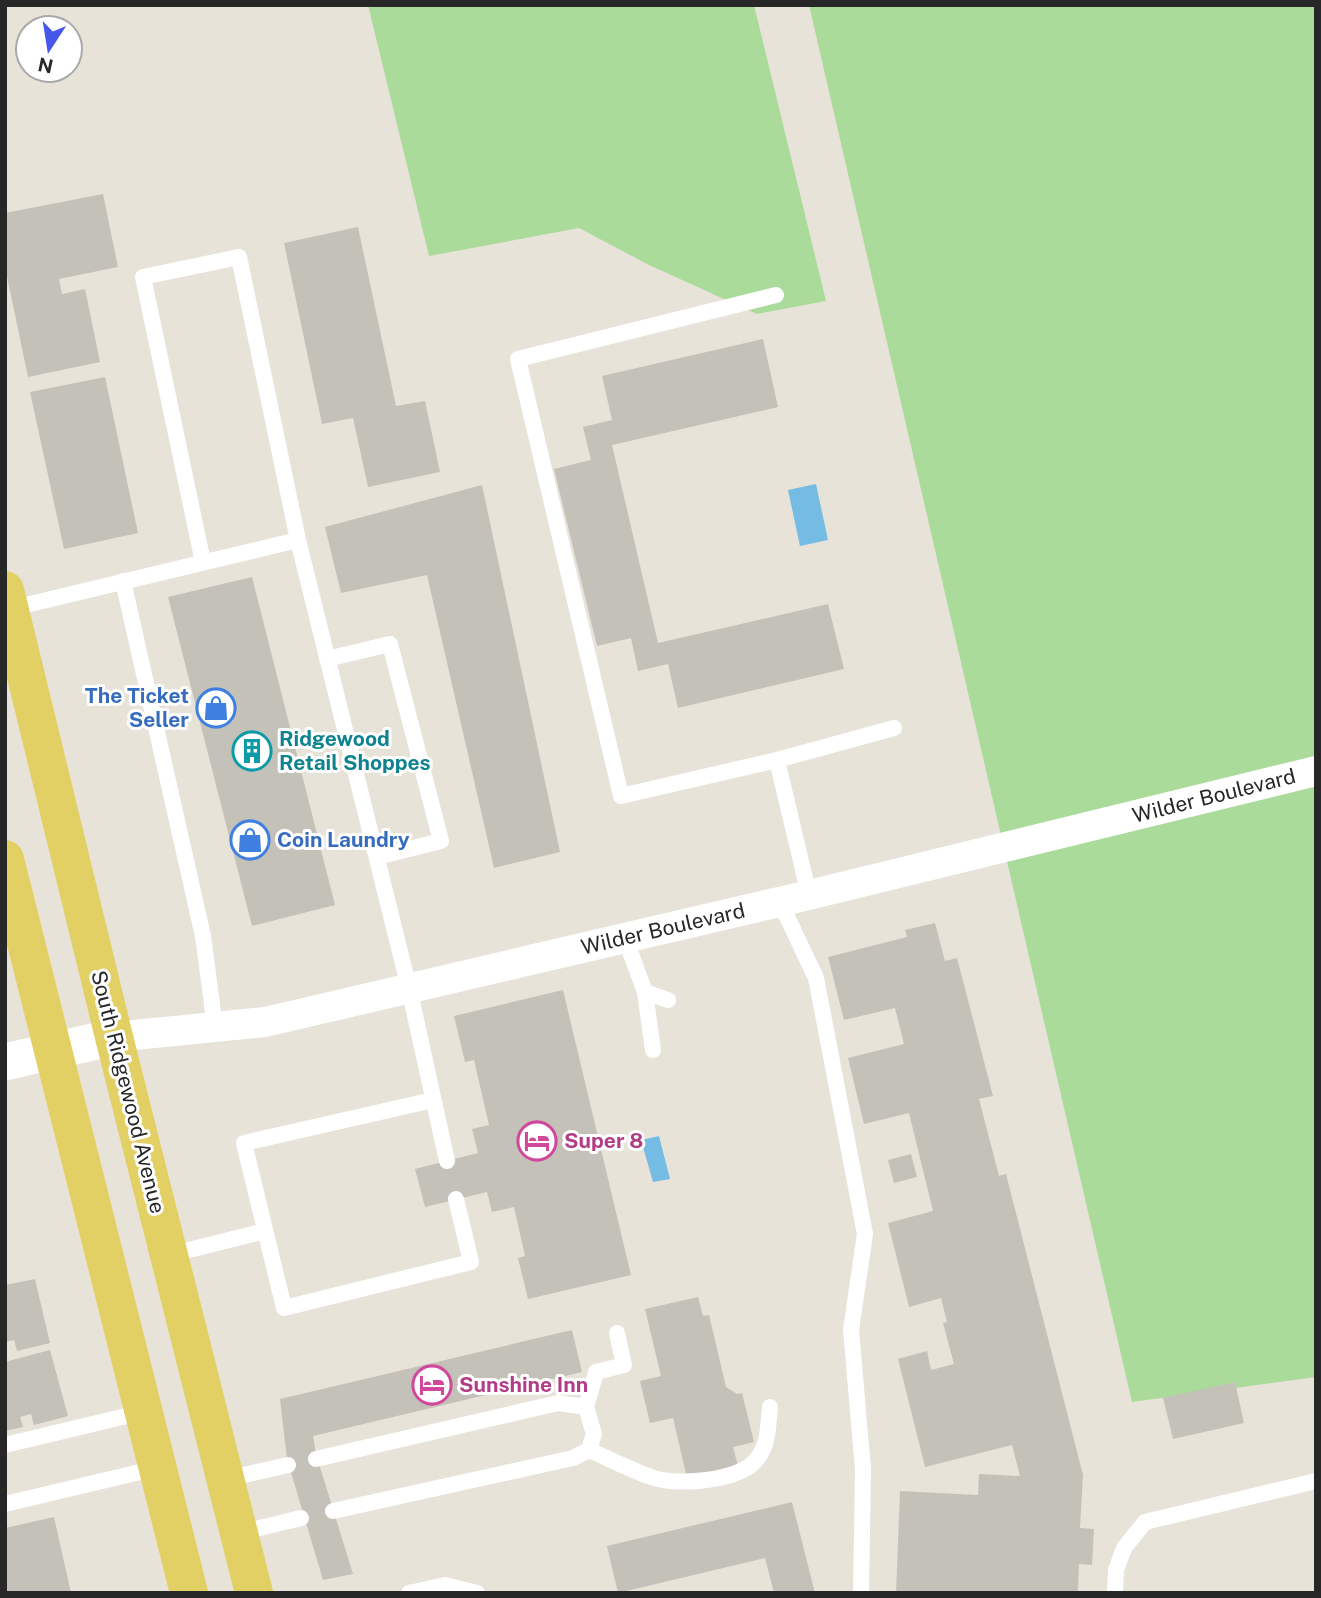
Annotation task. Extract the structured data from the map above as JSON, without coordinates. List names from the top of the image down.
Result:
{
  "streets": {
    "main road": ["South Ridgewood Avenue"],
    "street": ["Wilder Boulevard"]
  },
  "crossings": [
    ["Wilder Boulevard", "South Ridgewood Avenue"]
  ],
  "places": {
    "shop": ["The Ticket Seller", "Coin Laundry"],
    "building": ["Ridgewood Retail Shoppes"],
    "hotel": ["Super 8", "Sunshine Inn"]
  },
  "north": "bottom"
}
